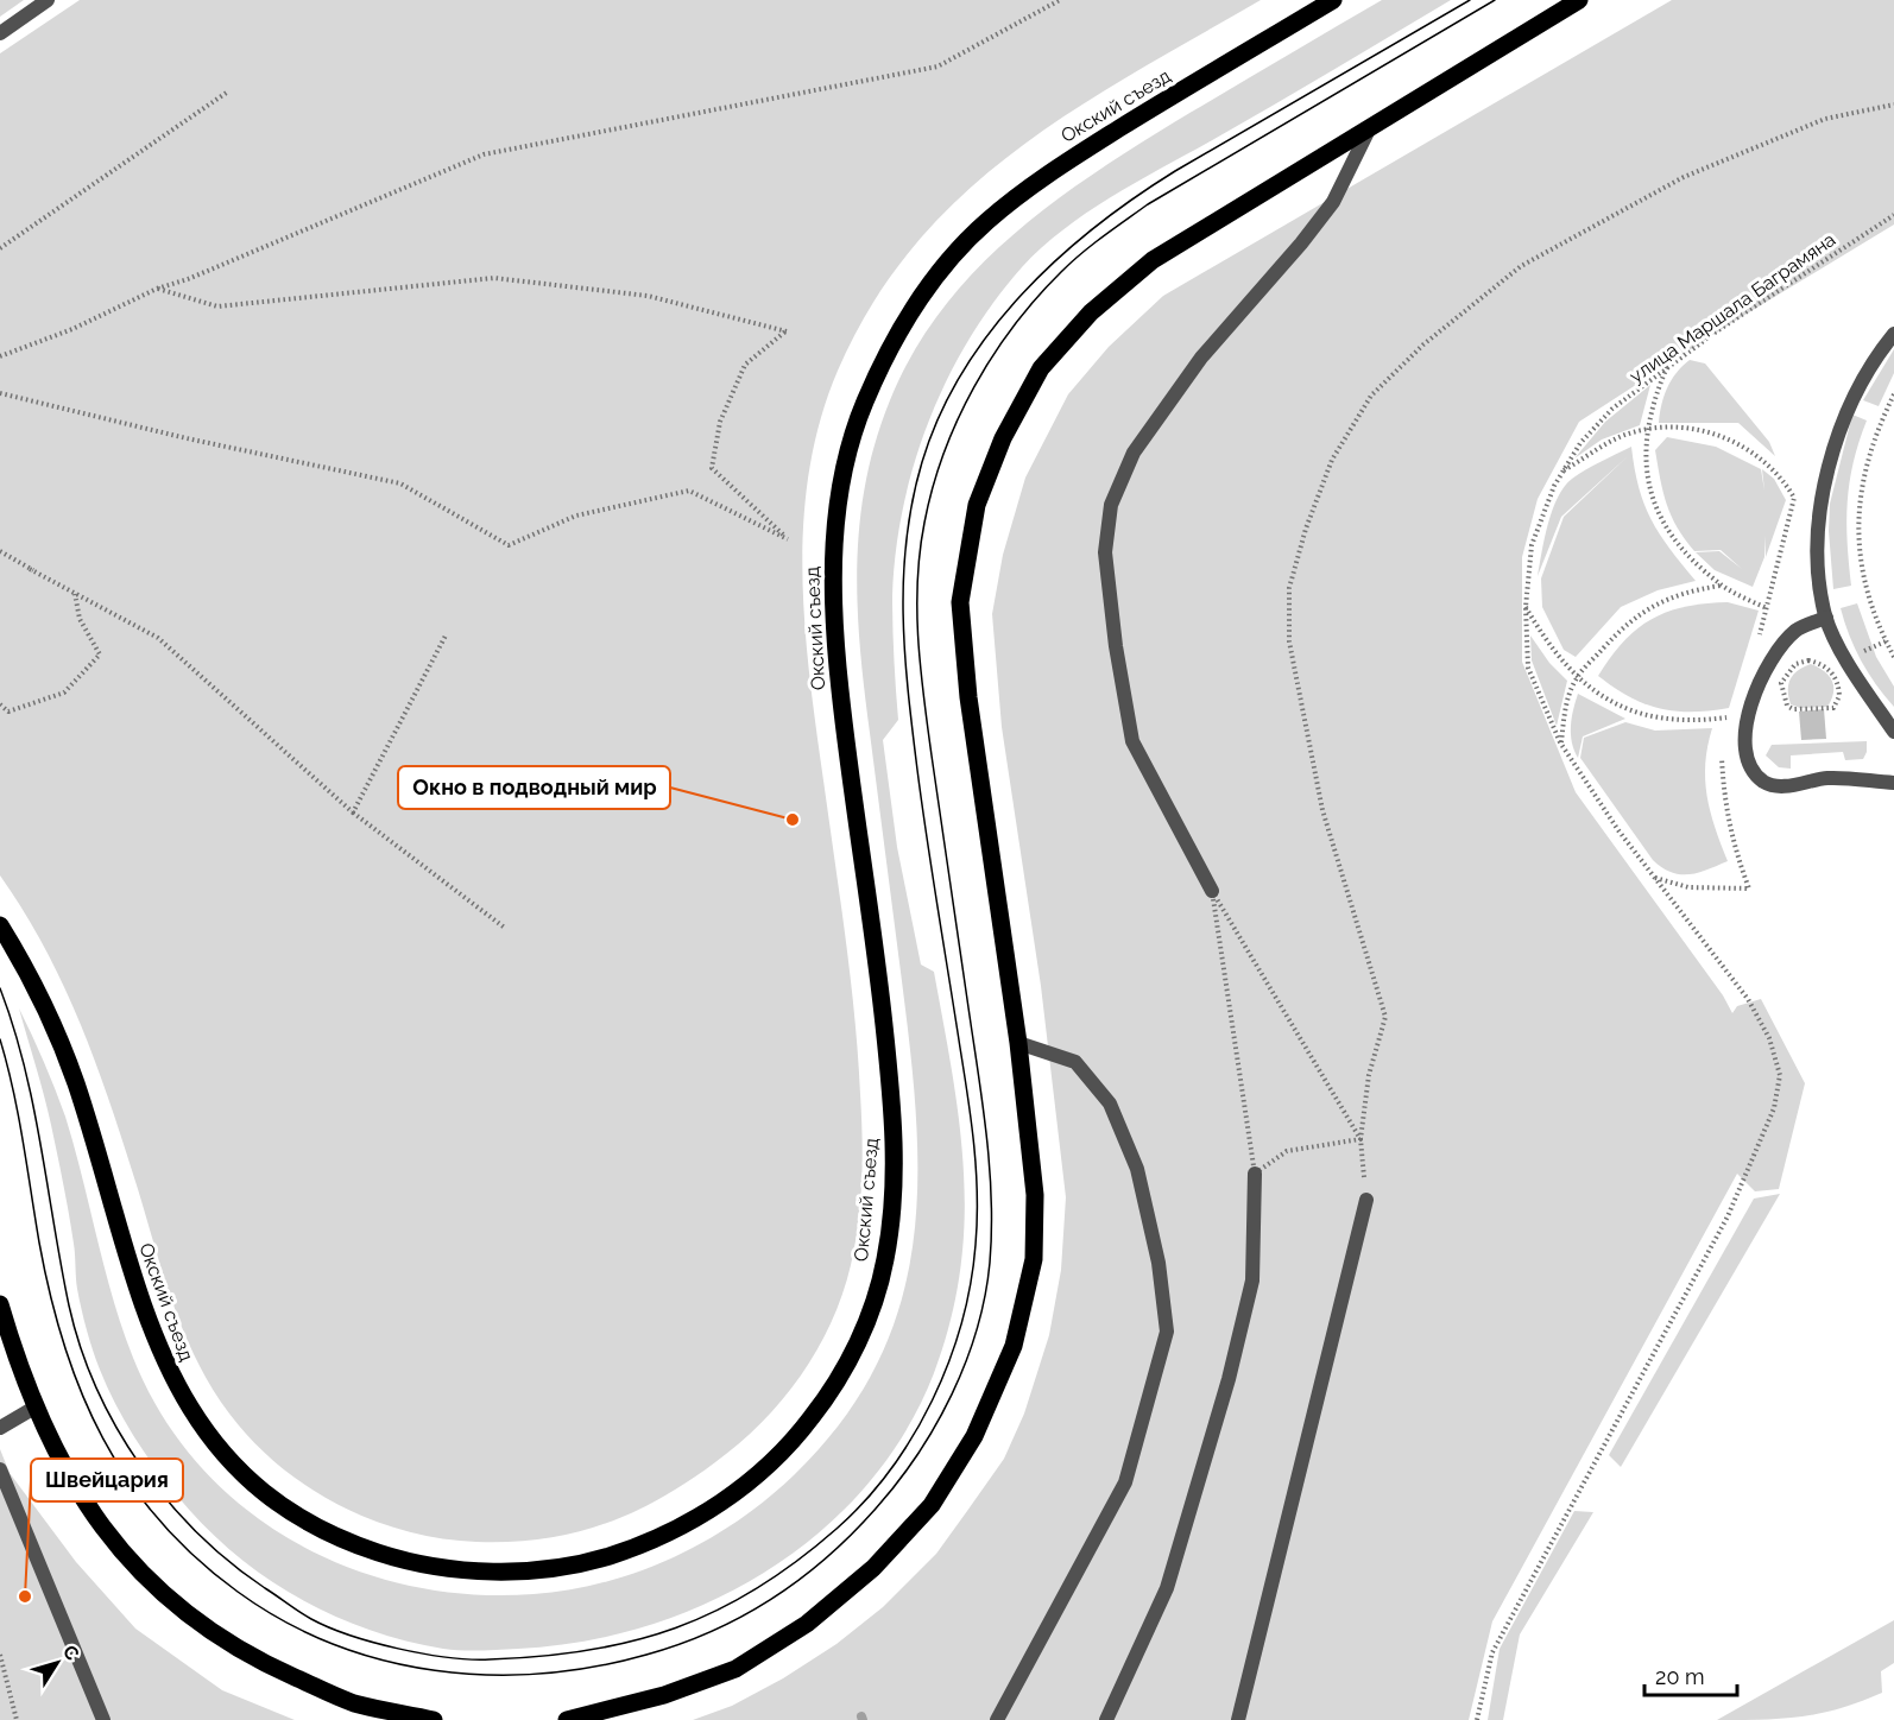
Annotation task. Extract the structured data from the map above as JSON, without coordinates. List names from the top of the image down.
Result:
{
  "streets": {
    "main road": ["Окский съезд"],
    "path": ["улица Маршала Баграмяна"]
  },
  "places": ["Окно в подводный мир", "Швейцария"],
  "scale_bar": "20 m",
  "north": "top right"
}
